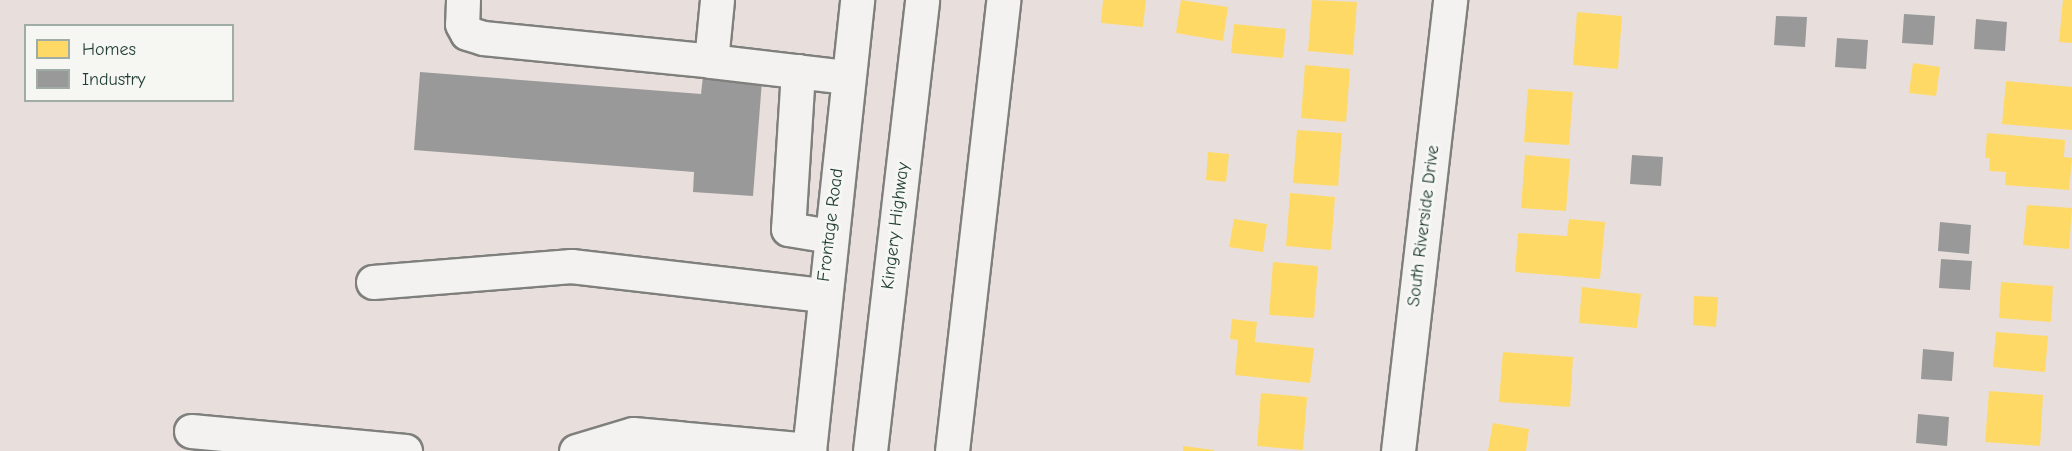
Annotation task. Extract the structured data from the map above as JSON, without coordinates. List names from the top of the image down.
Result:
{
  "streets": {
    "main road": ["Frontage Road", "Kingery Highway", "South Riverside Drive"]
  },
  "legend": ["Homes", "Industry"]
}
